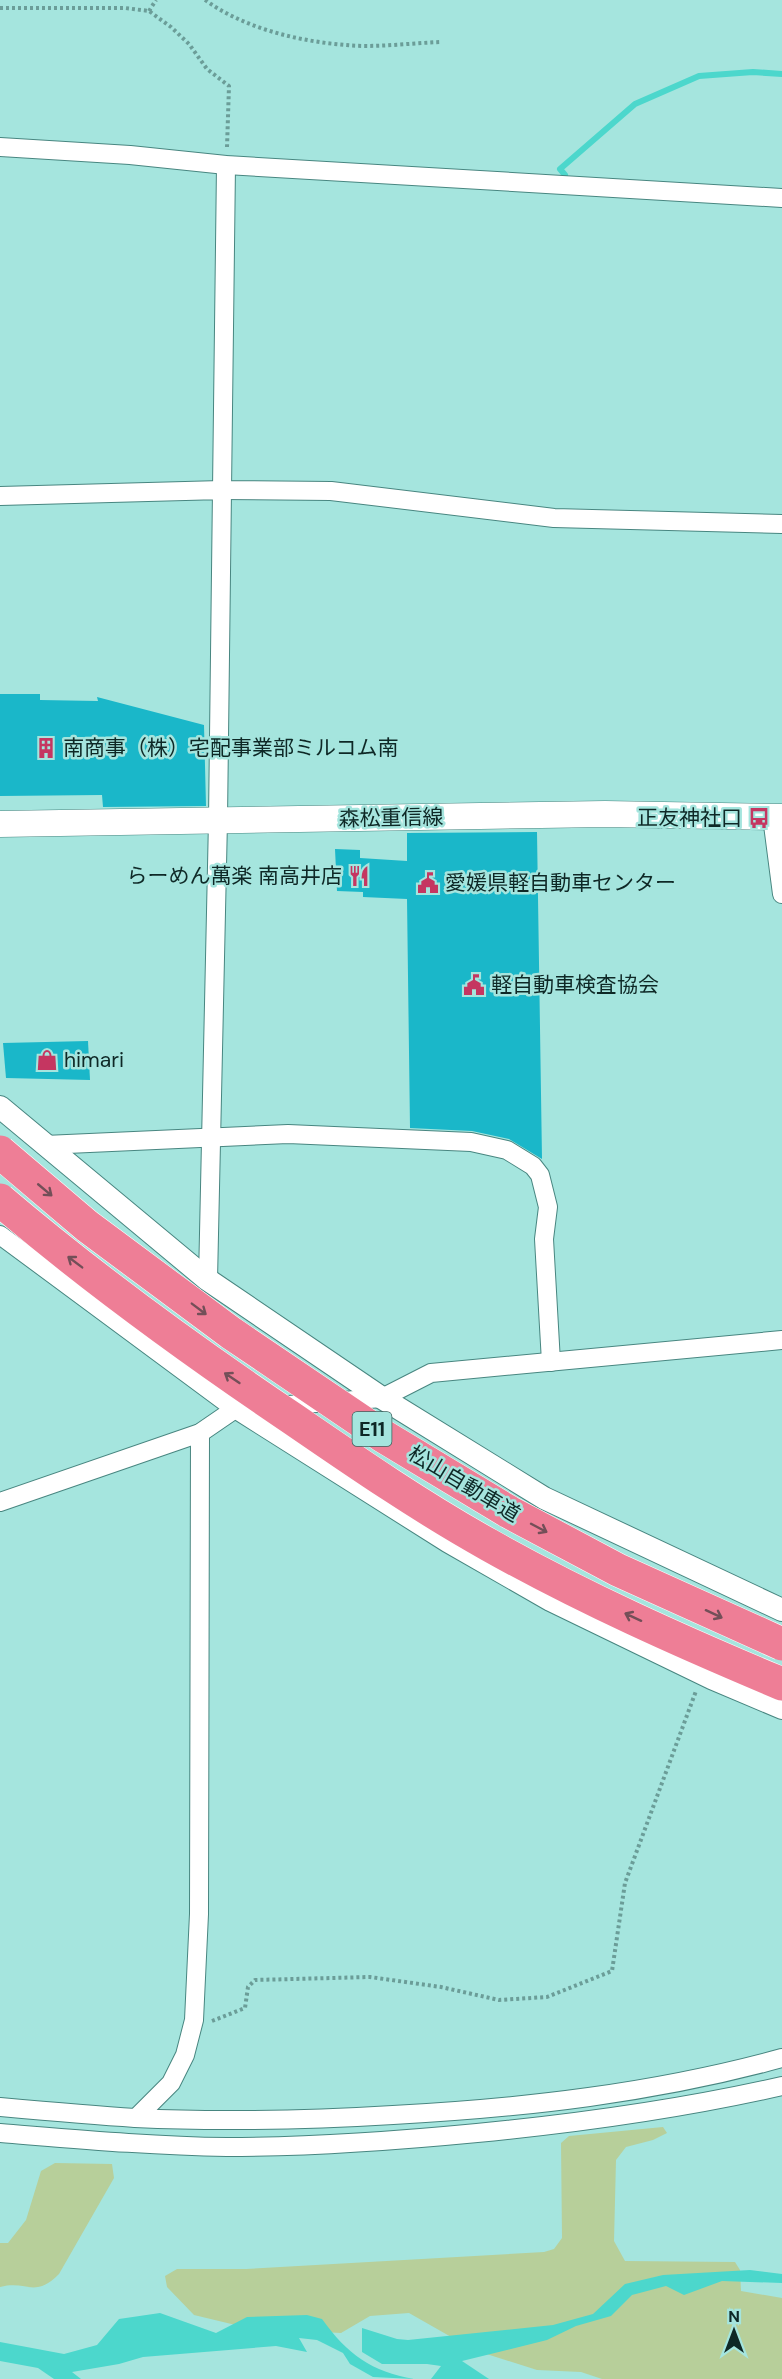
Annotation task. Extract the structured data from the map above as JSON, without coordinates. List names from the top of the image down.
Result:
{
  "streets": {
    "highway": ["E11", "松山自動車道"],
    "main road": ["森松重信線"]
  },
  "places": {
    "building": ["南商事（株）宅配事業部ミルコム南"],
    "bus stop": ["正友神社口"],
    "restaurant": ["らーめん萬楽 南高井店"],
    "public building": ["愛媛県軽自動車センター", "軽自動車検査協会"],
    "shop": ["himari"]
  },
  "north": "top"
}
